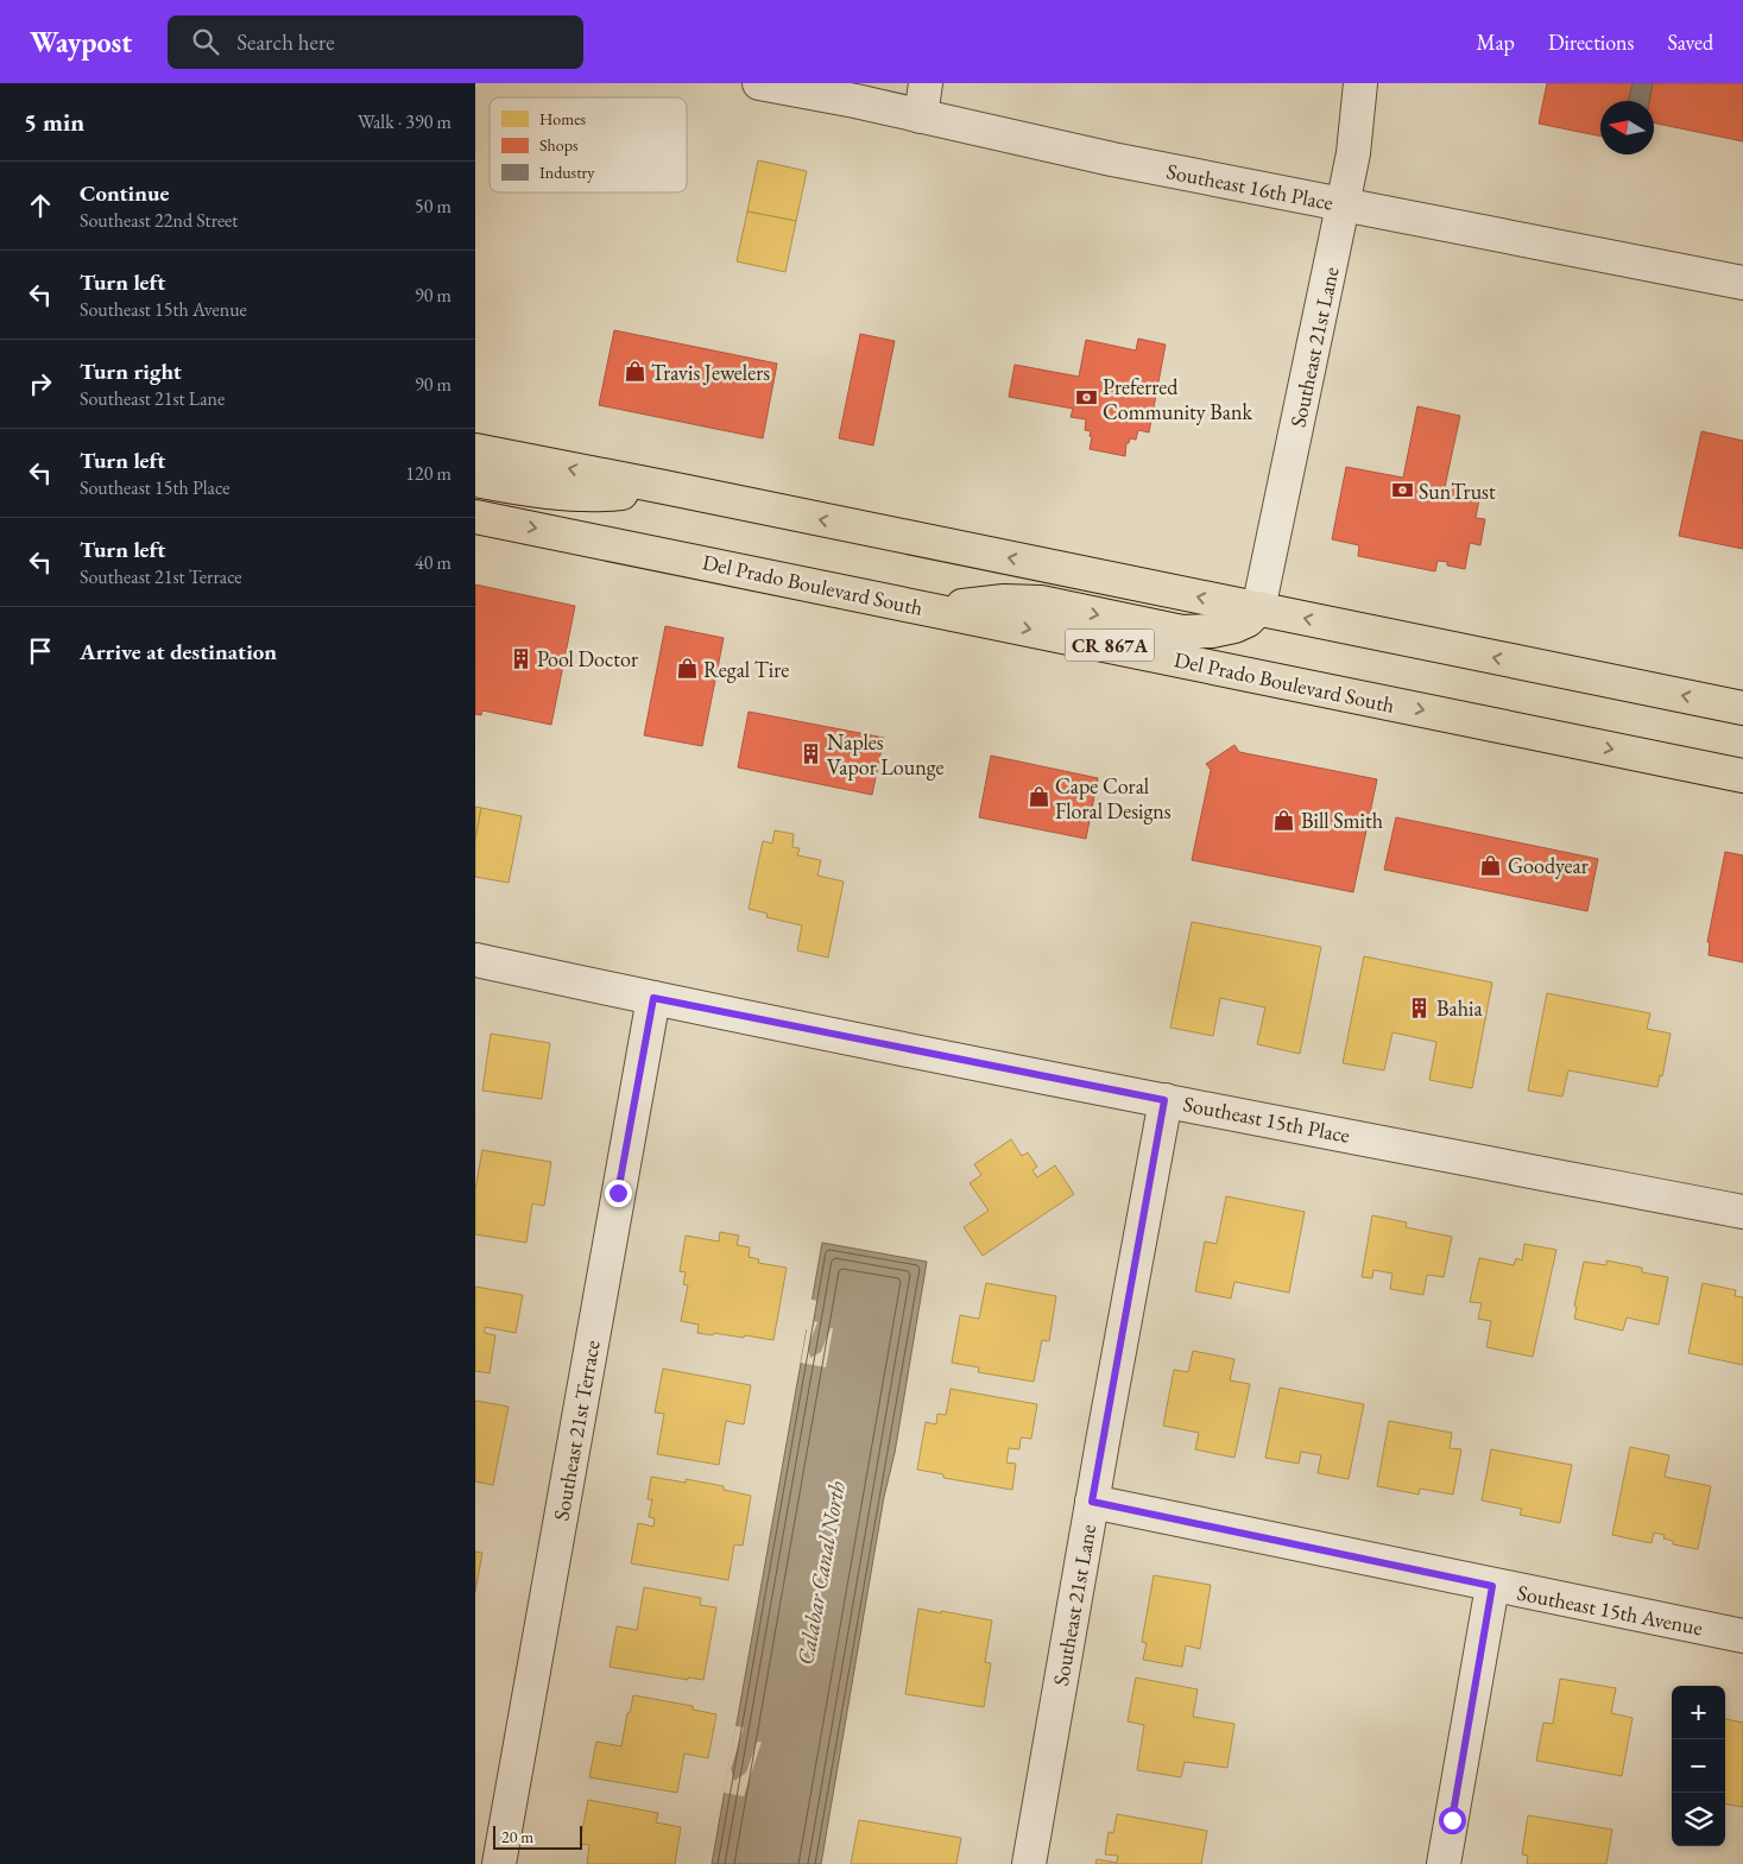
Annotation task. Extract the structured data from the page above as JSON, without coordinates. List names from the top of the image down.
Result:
{
  "streets": {
    "main road": ["Del Prado Boulevard South", "CR 867A"],
    "street": [
      "Southeast 16th Place",
      "Southeast 21st Lane",
      "Southeast 15th Place",
      "Southeast 21st Terrace",
      "Southeast 15th Avenue"
    ]
  },
  "crossings": [
    ["Southeast 16th Place", "Southeast 21st Lane"],
    ["Southeast 21st Lane", "Southeast 15th Place"],
    ["Southeast 21st Lane", "Southeast 15th Avenue"],
    ["Southeast 15th Place", "Southeast 21st Terrace"]
  ],
  "water": ["Calabar Canal North"],
  "places": {
    "shop": [
      "Travis Jewelers",
      "Regal Tire",
      "Cape Coral Floral Designs",
      "Bill Smith",
      "Goodyear"
    ],
    "bank": ["Preferred Community Bank", "SunTrust"],
    "building": ["Pool Doctor", "Naples Vapor Lounge", "Bahia"]
  },
  "legend": ["Homes", "Shops", "Industry"],
  "scale_bar": "20 m",
  "north": "left",
  "page": {
    "header": "Waypost",
    "search": "Search here",
    "nav": ["Map", "Directions", "Saved"],
    "heading": ["5 min", "Walk · 390 m"],
    "list": [
      ["Continue", "Southeast 22nd Street", "50 m"],
      ["Turn left", "Southeast 15th Avenue", "90 m"],
      ["Turn right", "Southeast 21st Lane", "90 m"],
      ["Turn left", "Southeast 15th Place", "120 m"],
      ["Turn left", "Southeast 21st Terrace", "40 m"],
      "Arrive at destination"
    ],
    "map_buttons": ["+", "−"],
    "scale": "20 m"
  }
}
